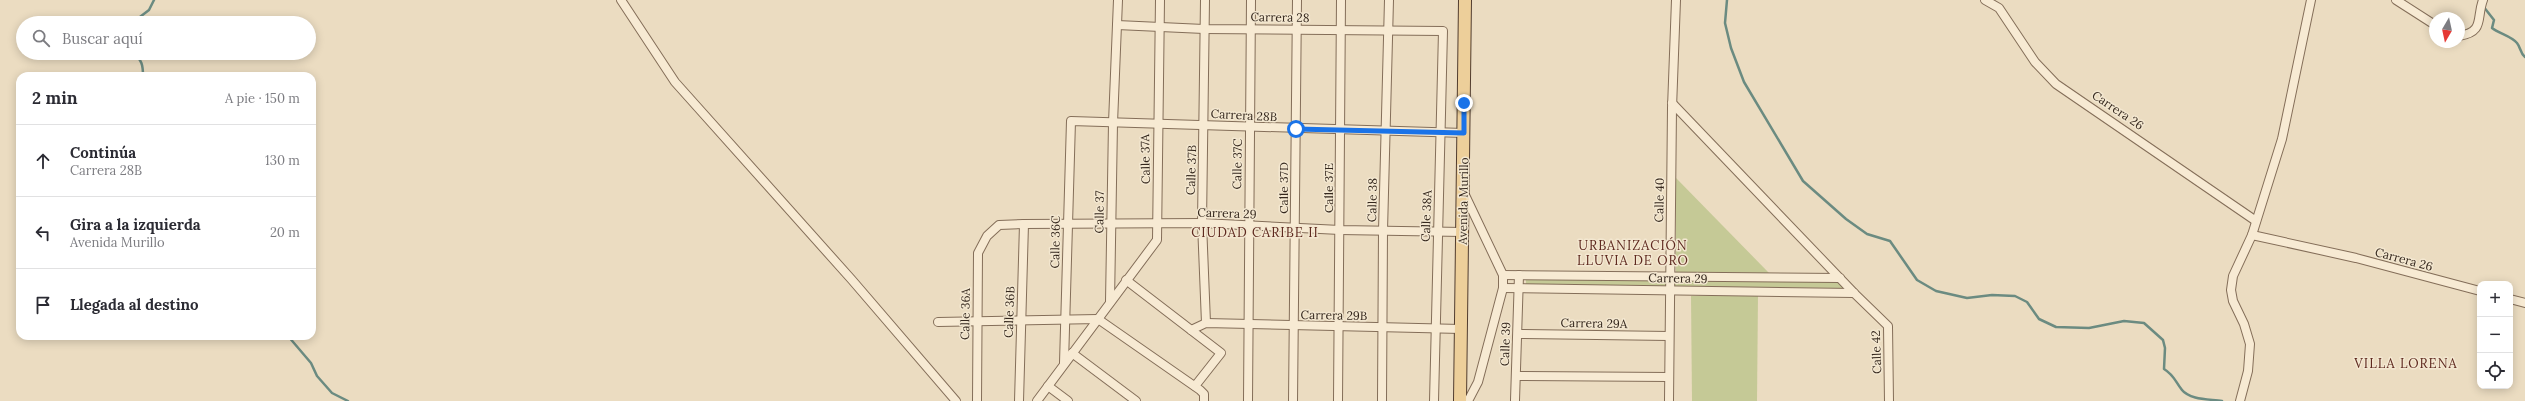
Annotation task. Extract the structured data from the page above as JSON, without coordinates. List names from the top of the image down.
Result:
{
  "streets": {
    "main road": ["Avenida Murillo"],
    "street": [
      "Carrera 28",
      "Carrera 26",
      "Carrera 28B",
      "Calle 37A",
      "Calle 37C",
      "Calle 37B",
      "Calle 37D",
      "Calle 37E",
      "Calle 38",
      "Calle 40",
      "Calle 37",
      "Carrera 29",
      "Calle 38A",
      "Calle 36C",
      "Calle 36B",
      "Calle 36A",
      "Carrera 29B",
      "Carrera 29A",
      "Calle 39",
      "Calle 42"
    ]
  },
  "crossings": [
    ["Carrera 28", "Calle 37A"],
    ["Carrera 28", "Calle 37C"],
    ["Carrera 28", "Calle 37B"],
    ["Carrera 28", "Calle 37D"],
    ["Carrera 28", "Calle 37E"],
    ["Carrera 28", "Calle 38"],
    ["Carrera 28", "Calle 37"],
    ["Carrera 28", "Calle 38A"],
    ["Carrera 28B", "Calle 37A"],
    ["Carrera 28B", "Calle 37C"],
    ["Carrera 28B", "Calle 37B"],
    ["Carrera 28B", "Calle 37D"],
    ["Carrera 28B", "Calle 37E"],
    ["Carrera 28B", "Calle 38"],
    ["Carrera 28B", "Avenida Murillo"],
    ["Carrera 28B", "Calle 37"],
    ["Carrera 28B", "Calle 38A"],
    ["Carrera 28B", "Calle 36C"],
    ["Calle 37A", "Calle 37"],
    ["Calle 37A", "Carrera 29"],
    ["Calle 37C", "Carrera 29"],
    ["Calle 37C", "Carrera 29B"],
    ["Calle 37B", "Carrera 29"],
    ["Calle 37B", "Carrera 29B"],
    ["Calle 37D", "Carrera 29"],
    ["Calle 37D", "Carrera 29B"],
    ["Calle 37E", "Carrera 29"],
    ["Calle 37E", "Carrera 29B"],
    ["Calle 38", "Carrera 29"],
    ["Calle 38", "Carrera 29B"],
    ["Calle 40", "Carrera 29"],
    ["Calle 40", "Carrera 29A"],
    ["Calle 40", "Calle 42"],
    ["Avenida Murillo", "Carrera 29"],
    ["Avenida Murillo", "Carrera 29B"],
    ["Calle 37", "Carrera 29"],
    ["Carrera 29", "Calle 38A"],
    ["Carrera 29", "Calle 36C"],
    ["Carrera 29", "Calle 36B"],
    ["Carrera 29", "Calle 36A"],
    ["Carrera 29", "Calle 39"],
    ["Carrera 29", "Calle 42"],
    ["Calle 38A", "Carrera 29B"],
    ["Carrera 29A", "Calle 39"]
  ],
  "districts": ["CIUDAD CARIBE II", "URBANIZACIÓN LLUVIA DE ORO", "VILLA LORENA"],
  "north": "bottom",
  "page": {
    "search": "Buscar aquí",
    "heading": ["2 min", "A pie · 150 m"],
    "list": [
      ["Continúa", "Carrera 28B", "130 m"],
      ["Gira a la izquierda", "Avenida Murillo", "20 m"],
      "Llegada al destino"
    ],
    "map_buttons": ["+", "−"]
  }
}
